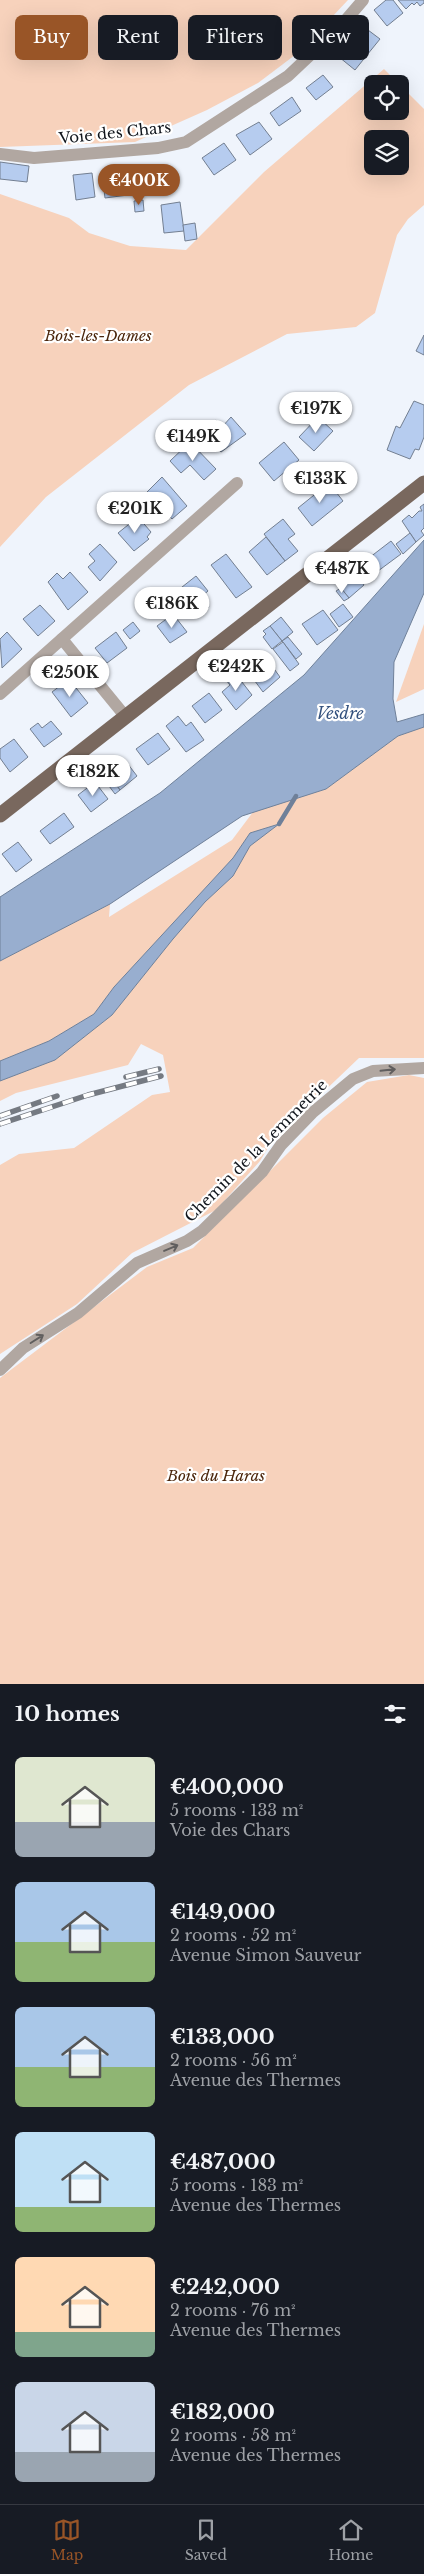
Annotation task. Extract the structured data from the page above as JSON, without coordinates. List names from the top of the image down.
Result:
{
  "streets": {
    "street": ["Voie des Chars", "Chemin de la Lemmetrie"]
  },
  "one_way": ["Chemin de la Lemmetrie"],
  "water": ["Vesdre"],
  "parks": ["Bois-les-Dames", "Bois du Haras"],
  "page": {
    "chip": [
      "Buy",
      "Rent",
      "Filters",
      "New"
    ],
    "price": [
      "€400K",
      "€197K",
      "€149K",
      "€133K",
      "€201K",
      "€487K",
      "€186K",
      "€242K",
      "€250K",
      "€182K"
    ],
    "heading": "10 homes",
    "list": [
      {
        "name": "€400,000",
        "note": "5 rooms · 133 m² · Voie des Chars"
      },
      {
        "name": "€149,000",
        "note": "2 rooms · 52 m² · Avenue Simon Sauveur"
      },
      {
        "name": "€133,000",
        "note": "2 rooms · 56 m² · Avenue des Thermes"
      },
      {
        "name": "€487,000",
        "note": "5 rooms · 183 m² · Avenue des Thermes"
      },
      {
        "name": "€242,000",
        "note": "2 rooms · 76 m² · Avenue des Thermes"
      },
      {
        "name": "€182,000",
        "note": "2 rooms · 58 m² · Avenue des Thermes"
      }
    ],
    "tabs": ["Map", "Saved", "Home"]
  }
}
